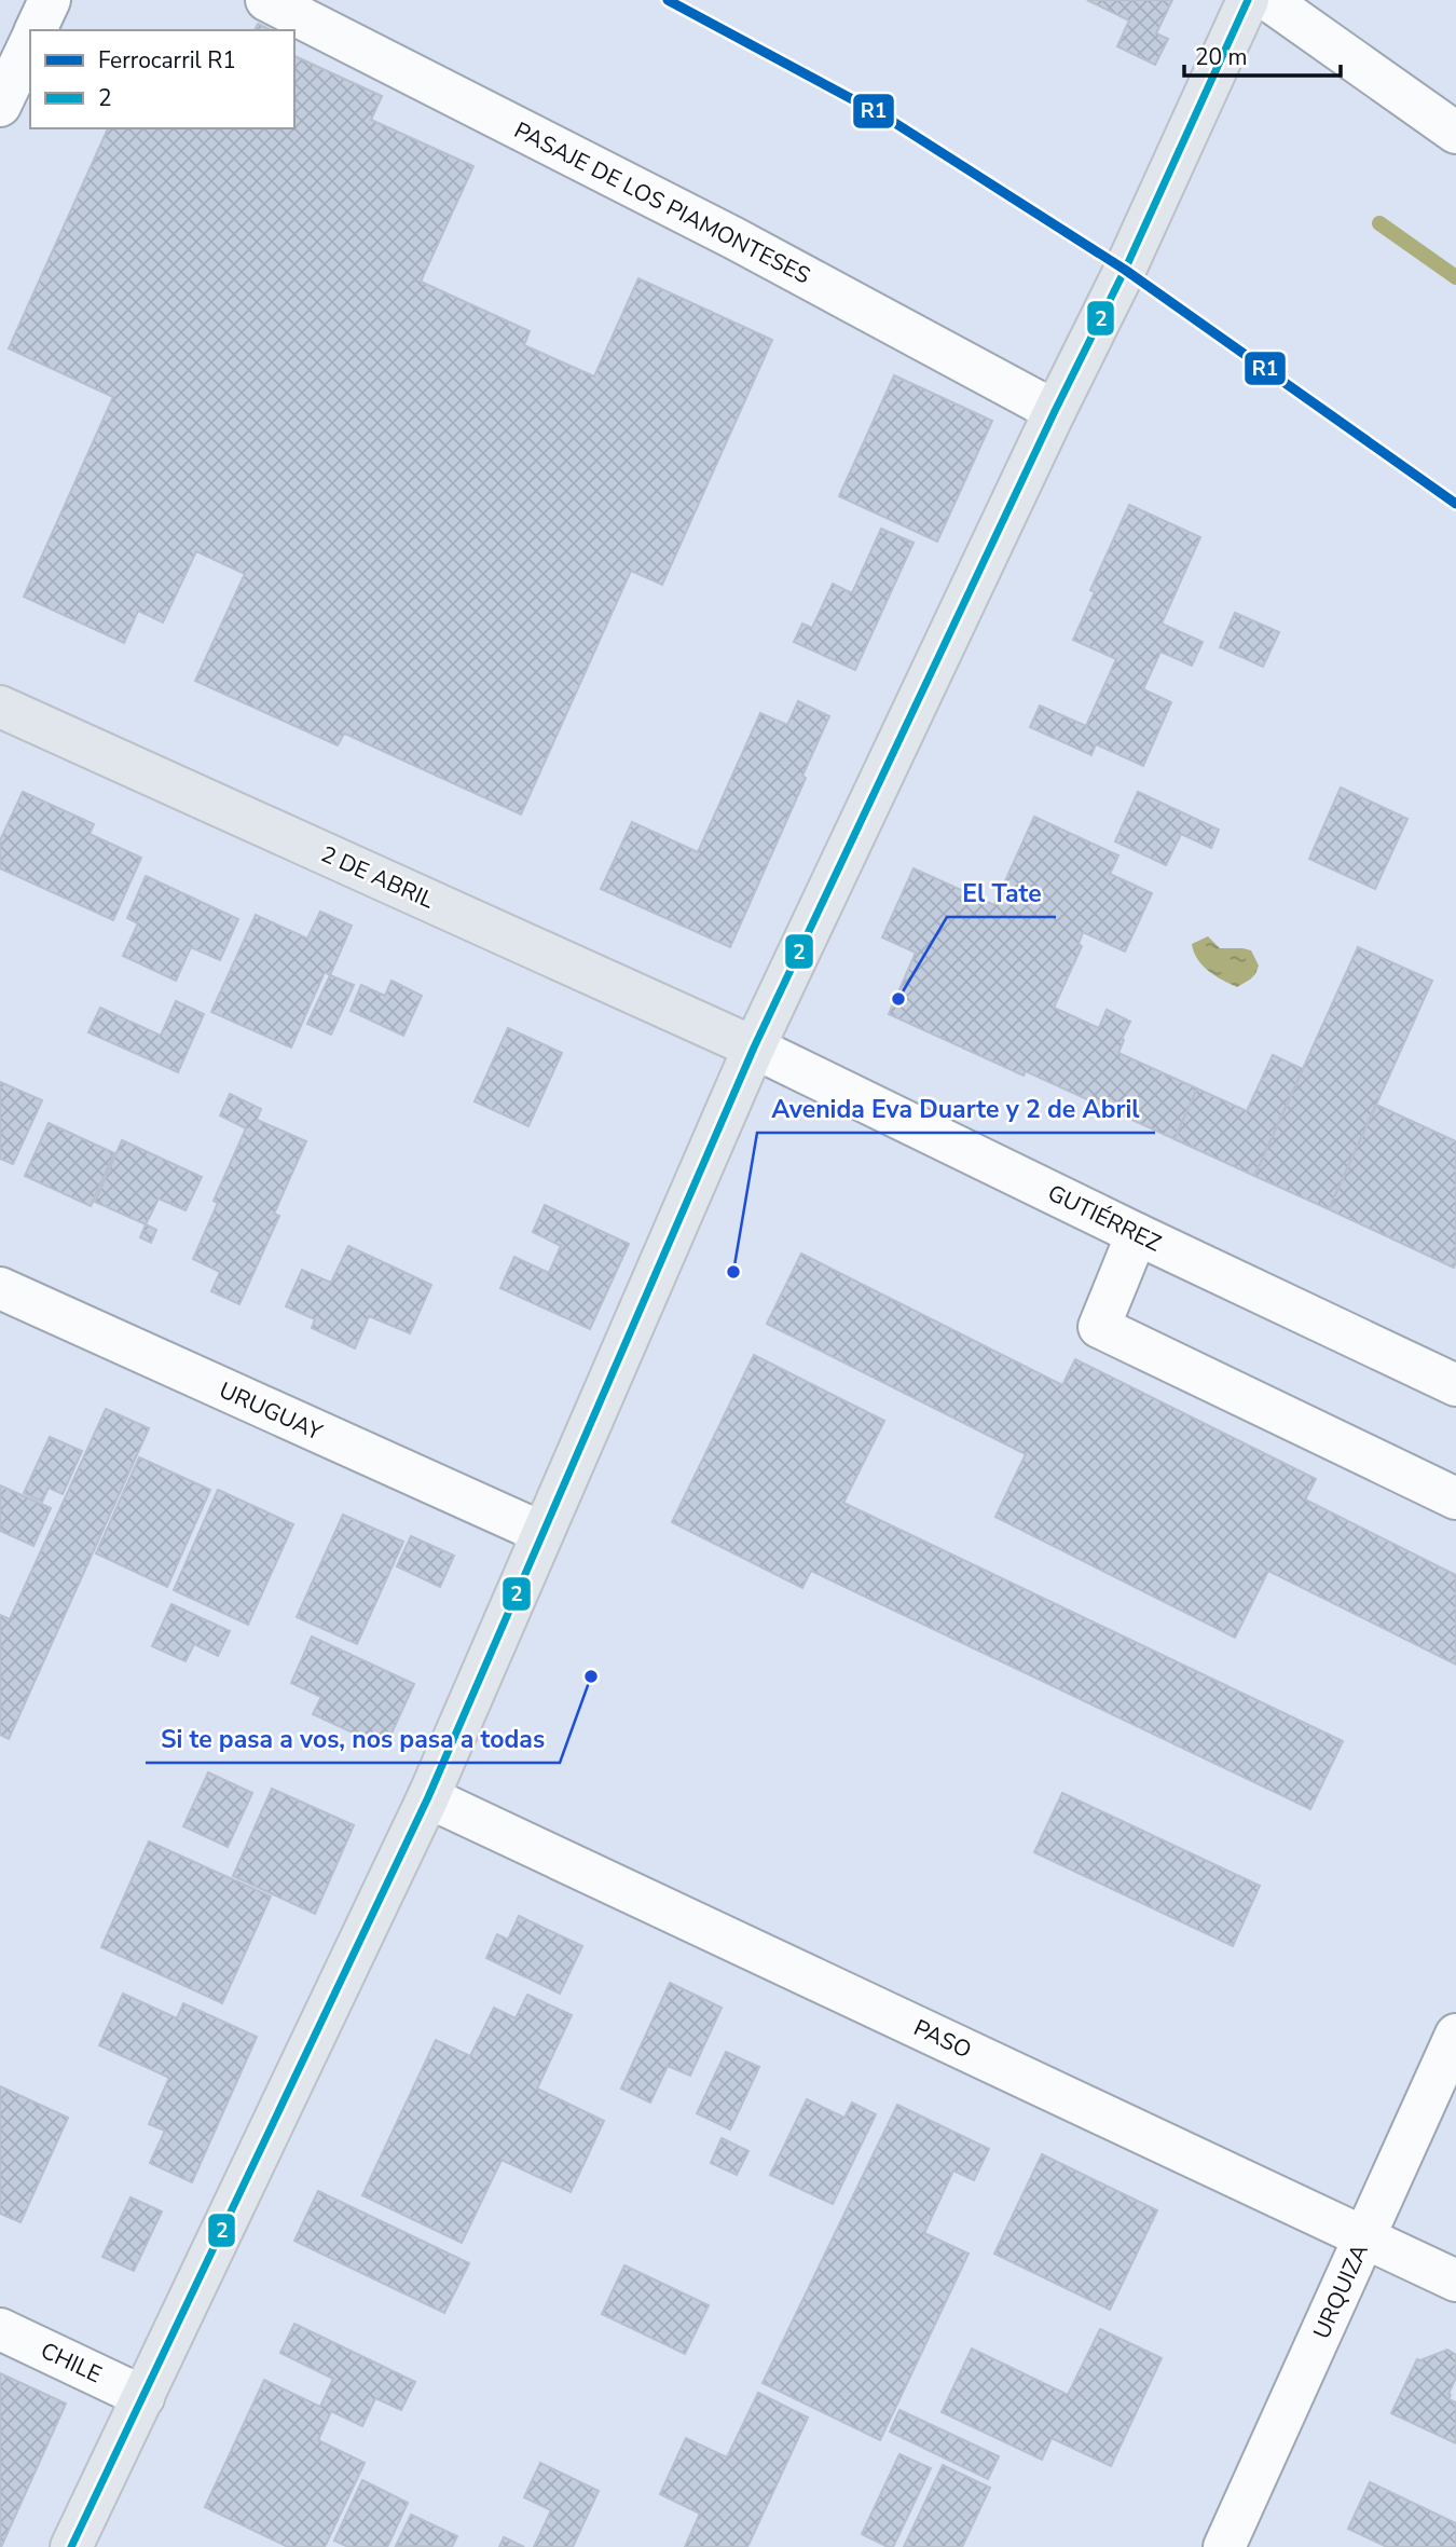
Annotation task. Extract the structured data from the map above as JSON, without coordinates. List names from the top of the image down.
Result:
{
  "streets": {
    "main road": ["2 DE ABRIL"],
    "street": [
      "PASAJE DE LOS PIAMONTESES",
      "GUTIÉRREZ",
      "URUGUAY",
      "PASO",
      "URQUIZA",
      "CHILE"
    ]
  },
  "crossings": [
    ["2 DE ABRIL", "GUTIÉRREZ"],
    ["PASO", "URQUIZA"]
  ],
  "places": ["El Tate", "Avenida Eva Duarte y 2 de Abril", "Si te pasa a vos, nos pasa a todas"],
  "lines": ["rail line R1", "transit line 2"],
  "legend": ["Ferrocarril R1", "2"],
  "scale_bar": "20 m"
}
